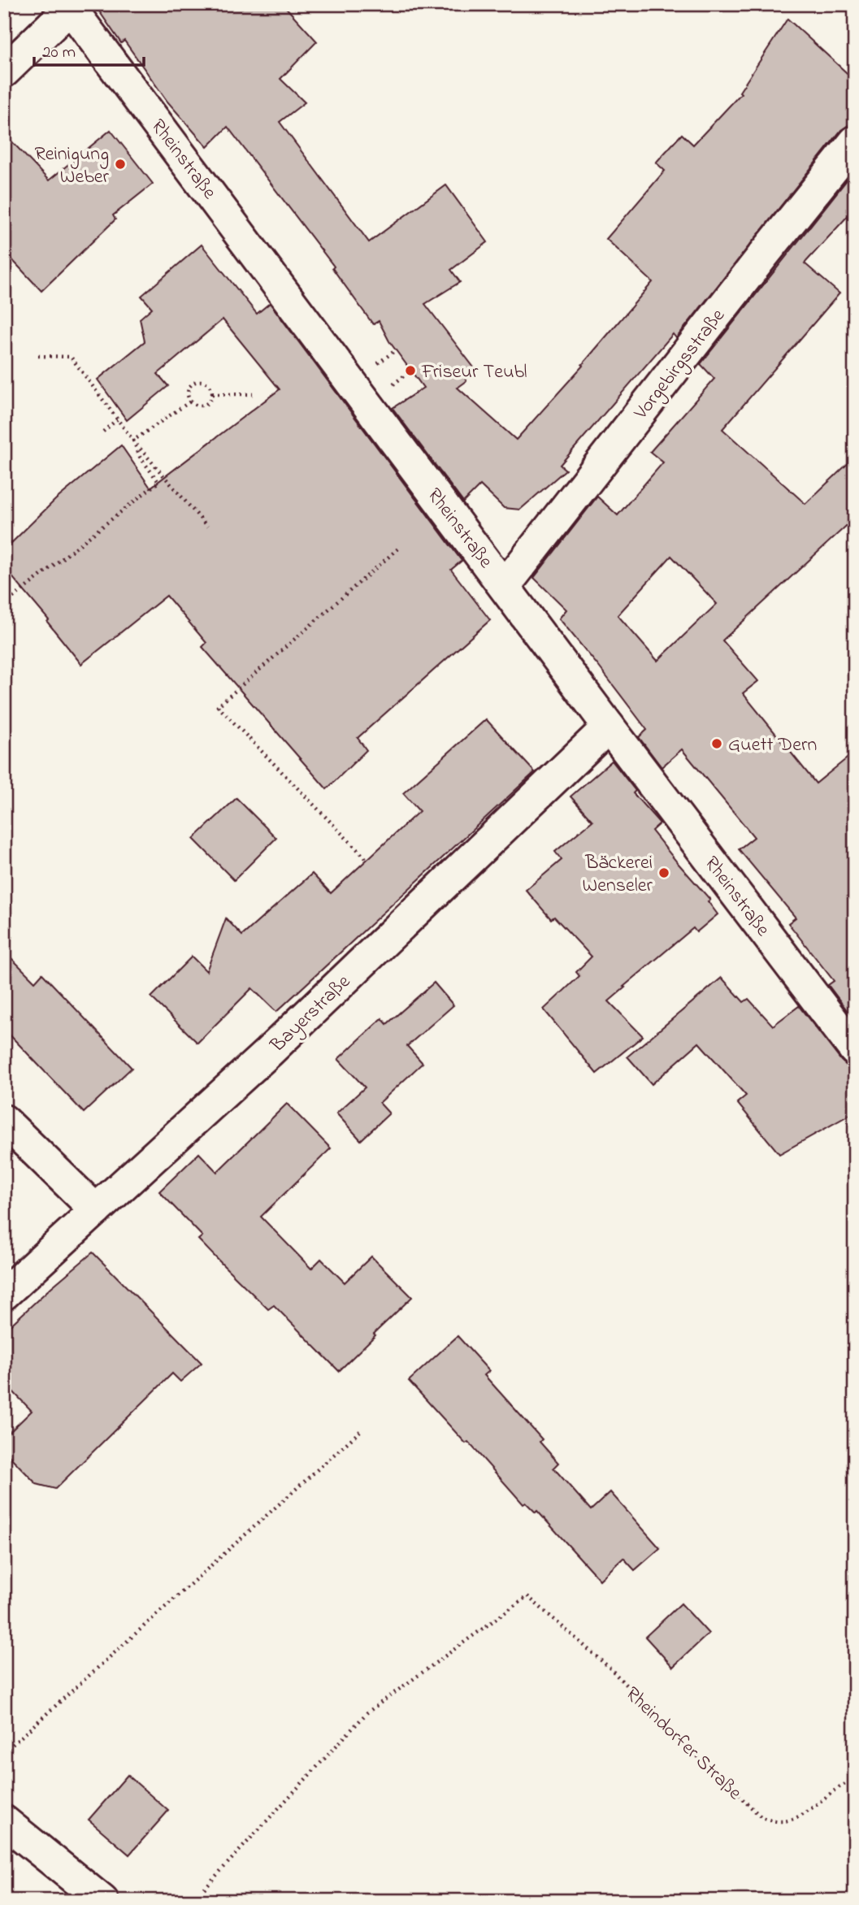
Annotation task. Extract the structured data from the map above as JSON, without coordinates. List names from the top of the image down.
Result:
{
  "streets": {
    "street": ["Rheinstraße", "Vorgebirgsstraße", "Bayerstraße"],
    "path": ["Rheindorfer Straße"]
  },
  "crossings": [
    ["Rheinstraße", "Vorgebirgsstraße"],
    ["Rheinstraße", "Bayerstraße"]
  ],
  "places": [
    "Reinigung Weber",
    "Friseur Teubl",
    "Guett Dern",
    "Bäckerei Wenseler"
  ],
  "scale_bar": "20 m"
}
